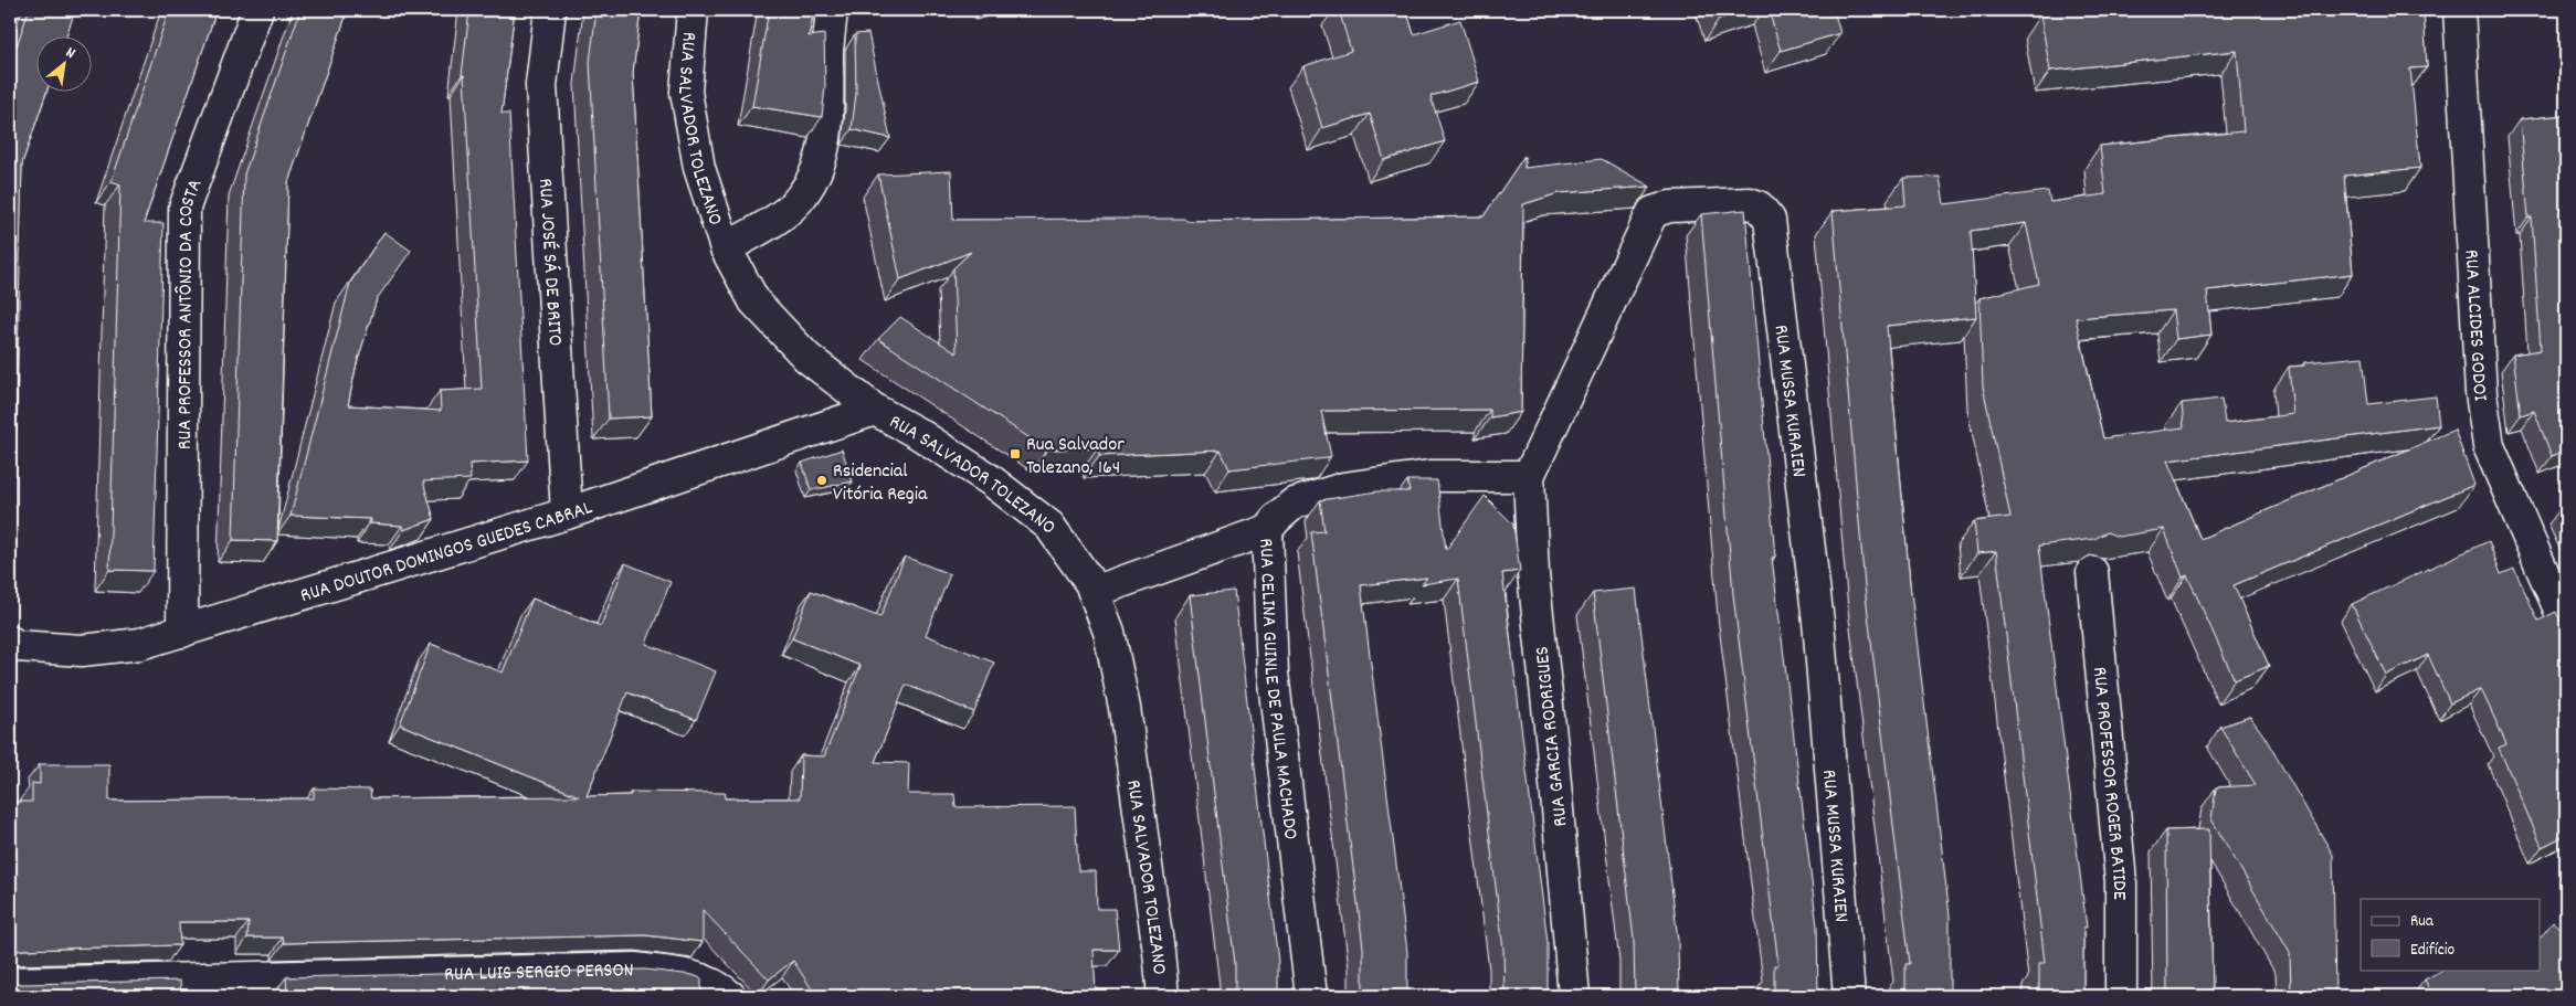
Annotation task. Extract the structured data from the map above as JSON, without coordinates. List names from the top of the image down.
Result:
{
  "streets": {
    "street": [
      "RUA SALVADOR TOLEZANO",
      "RUA JOSÉ SÁ DE BRITO",
      "RUA PROFESSOR ANTÔNIO DA COSTA",
      "RUA ALCIDES GODOI",
      "RUA MUSSA KURAIEN",
      "RUA DOUTOR DOMINGOS GUEDES CABRAL",
      "RUA CELINA GUINLE DE PAULA MACHADO",
      "RUA GARCIA RODRIGUES",
      "RUA PROFESSOR ROGER BATIDE",
      "RUA LUIS SERGIO PERSON"
    ]
  },
  "crossings": [
    ["RUA SALVADOR TOLEZANO", "RUA DOUTOR DOMINGOS GUEDES CABRAL"],
    ["RUA SALVADOR TOLEZANO", "RUA CELINA GUINLE DE PAULA MACHADO"],
    ["RUA JOSÉ SÁ DE BRITO", "RUA DOUTOR DOMINGOS GUEDES CABRAL"],
    ["RUA PROFESSOR ANTÔNIO DA COSTA", "RUA DOUTOR DOMINGOS GUEDES CABRAL"],
    ["RUA MUSSA KURAIEN", "RUA GARCIA RODRIGUES"]
  ],
  "places": {
    "transit": ["Rua Salvador Tolezano, 164"],
    "other": ["Rsidencial Vitória Regia"]
  },
  "legend": ["Rua", "Edifício"],
  "north": "top right"
}
